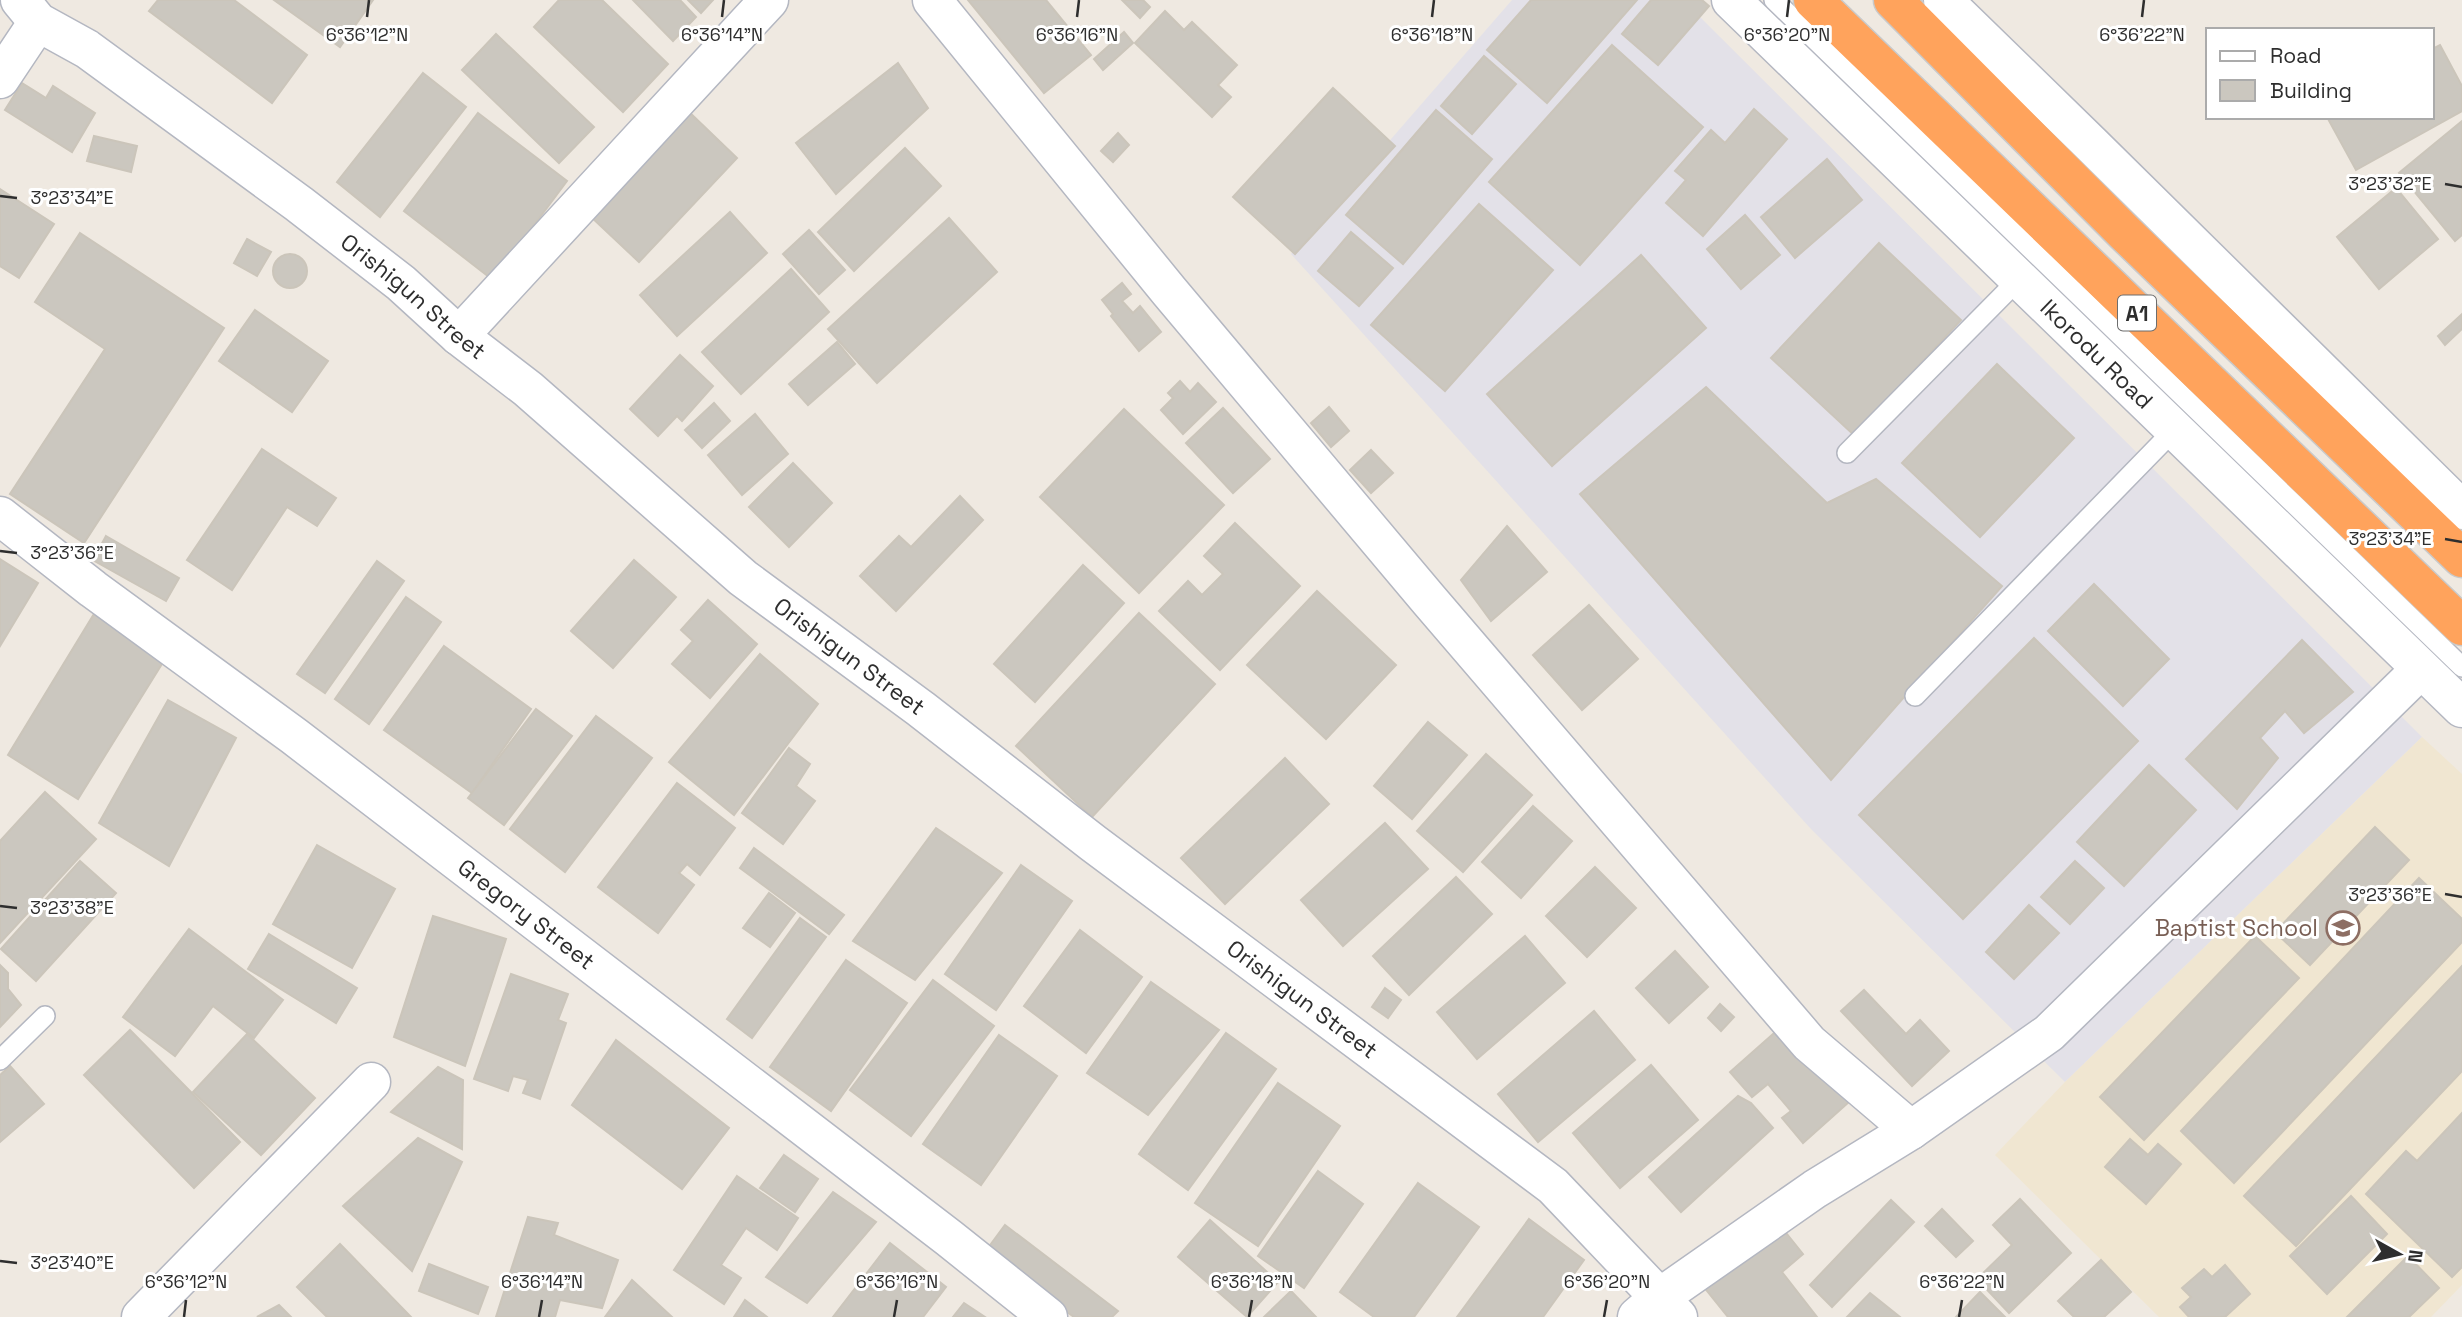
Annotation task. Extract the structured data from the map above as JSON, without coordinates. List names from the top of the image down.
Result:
{
  "streets": {
    "highway": ["A1", "Ikorodu Road"],
    "street": ["Orishigun Street", "Gregory Street"]
  },
  "places": {
    "school or university": ["Baptist School"]
  },
  "legend": ["Road", "Building"],
  "north": "right",
  "coordinates": [
    "6°36'12\"N",
    "6°36'14\"N",
    "6°36'16\"N",
    "6°36'18\"N",
    "6°36'20\"N",
    "6°36'22\"N",
    "3°23'32\"E",
    "3°23'34\"E",
    "3°23'36\"E",
    "3°23'38\"E",
    "3°23'40\"E"
  ]
}
